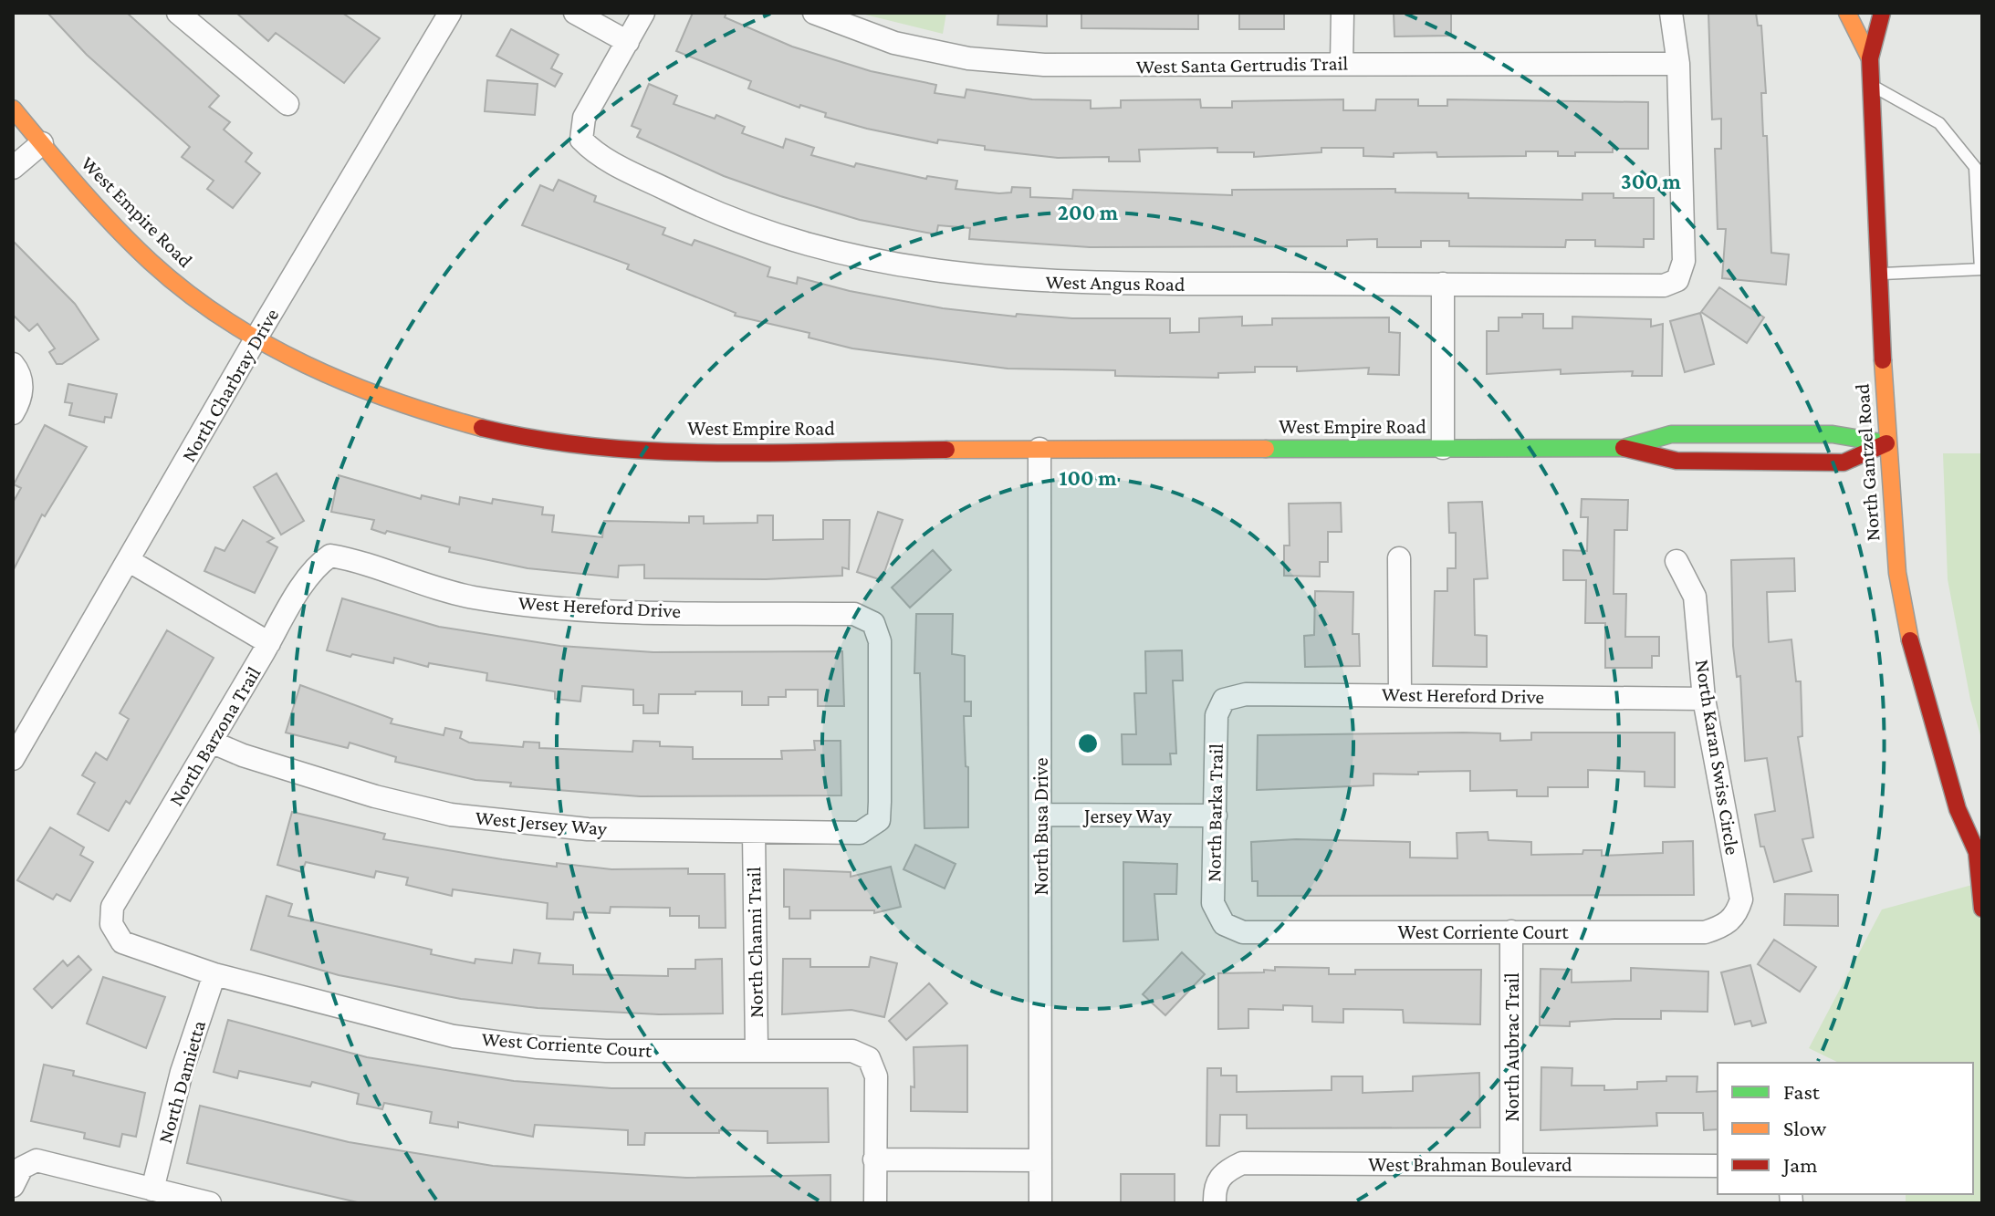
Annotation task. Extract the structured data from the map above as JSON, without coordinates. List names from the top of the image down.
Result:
{
  "streets": {
    "street": [
      "West Santa Gertrudis Trail",
      "West Empire Road",
      "West Angus Road",
      "North Charbray Drive",
      "North Gantzel Road",
      "West Hereford Drive",
      "North Barzona Trail",
      "North Karan Swiss Circle",
      "North Barka Trail",
      "Jersey Way",
      "West Jersey Way",
      "North Busa Drive",
      "West Corriente Court",
      "North Channi Trail",
      "North Aubrac Trail",
      "North Damietta",
      "West Brahman Boulevard"
    ]
  },
  "crossings": [
    ["West Santa Gertrudis Trail", "West Angus Road"],
    ["West Empire Road", "North Charbray Drive"],
    ["West Empire Road", "North Gantzel Road"],
    ["West Empire Road", "North Busa Drive"],
    ["West Hereford Drive", "North Barzona Trail"],
    ["West Hereford Drive", "North Karan Swiss Circle"],
    ["West Hereford Drive", "North Barka Trail"],
    ["West Hereford Drive", "West Jersey Way"],
    ["North Barzona Trail", "West Jersey Way"],
    ["North Barzona Trail", "West Corriente Court"],
    ["North Karan Swiss Circle", "West Corriente Court"],
    ["North Barka Trail", "Jersey Way"],
    ["North Barka Trail", "West Corriente Court"],
    ["Jersey Way", "North Busa Drive"],
    ["West Jersey Way", "North Channi Trail"],
    ["West Corriente Court", "North Channi Trail"],
    ["West Corriente Court", "North Aubrac Trail"],
    ["West Corriente Court", "North Damietta"],
    ["North Aubrac Trail", "West Brahman Boulevard"]
  ],
  "legend": ["Fast", "Slow", "Jam"],
  "rings": ["300 m", "200 m", "100 m"]
}
